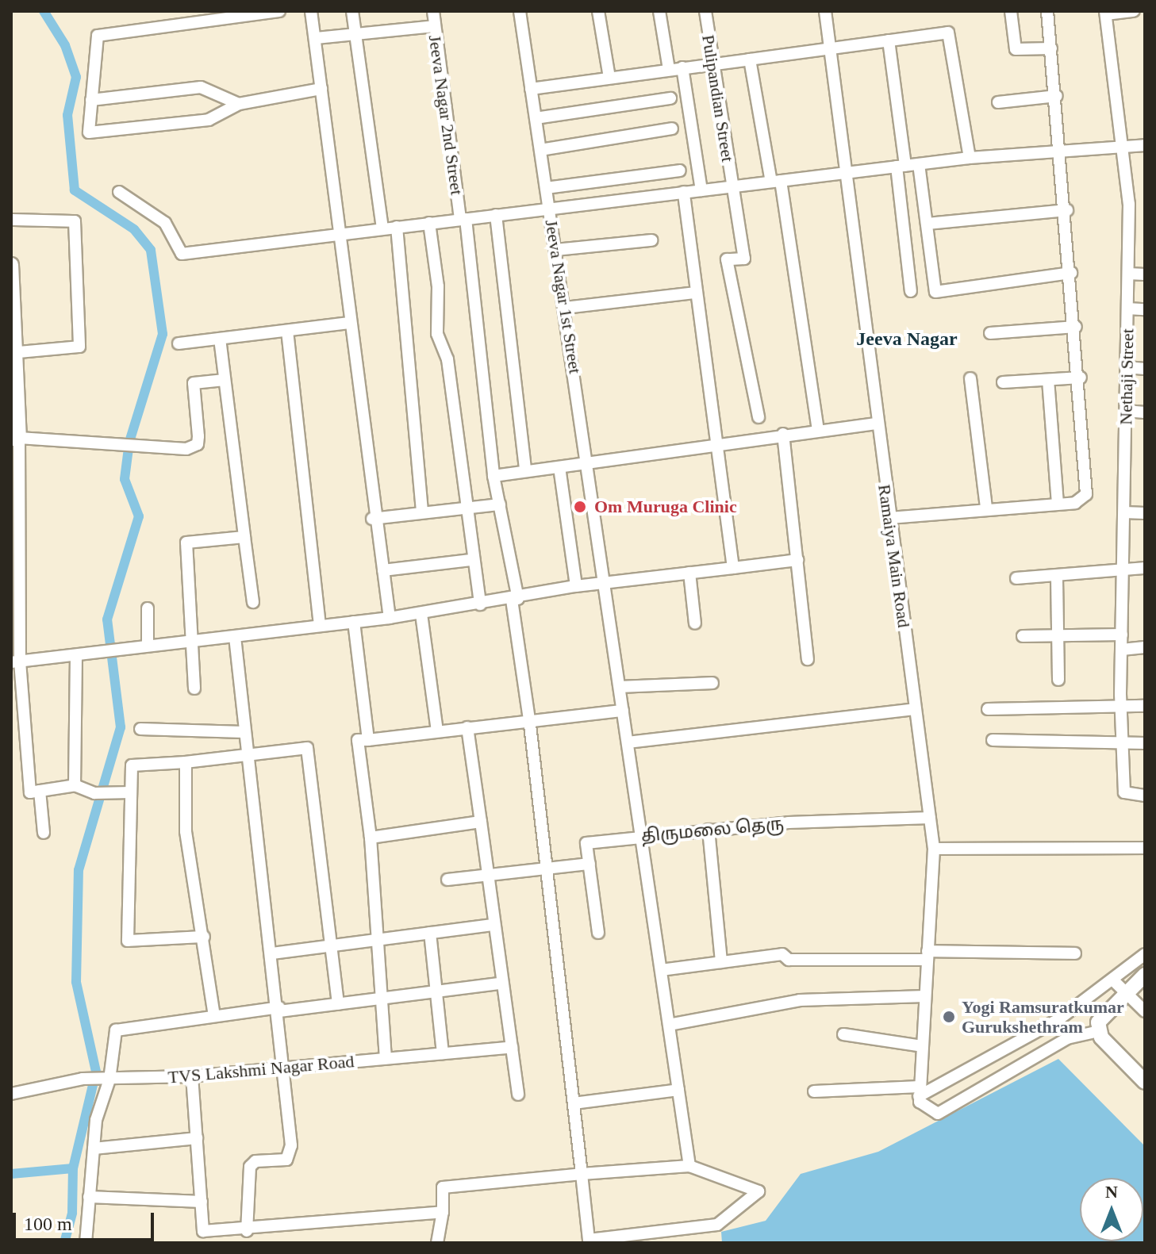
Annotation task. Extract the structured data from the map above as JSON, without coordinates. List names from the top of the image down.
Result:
{
  "streets": {
    "street": [
      "Pulipandian Street",
      "Jeeva Nagar 2nd Street",
      "Jeeva Nagar 1st Street",
      "Nethaji Street",
      "Ramaiya Main Road",
      "திருமலை தெரு",
      "TVS Lakshmi Nagar Road"
    ]
  },
  "crossings": [
    ["Jeeva Nagar 1st Street", "திருமலை தெரு"],
    ["Ramaiya Main Road", "திருமலை தெரு"]
  ],
  "districts": ["Jeeva Nagar"],
  "places": ["Om Muruga Clinic", "Yogi Ramsuratkumar Gurukshethram"],
  "scale_bar": "100 m",
  "north": "top"
}
